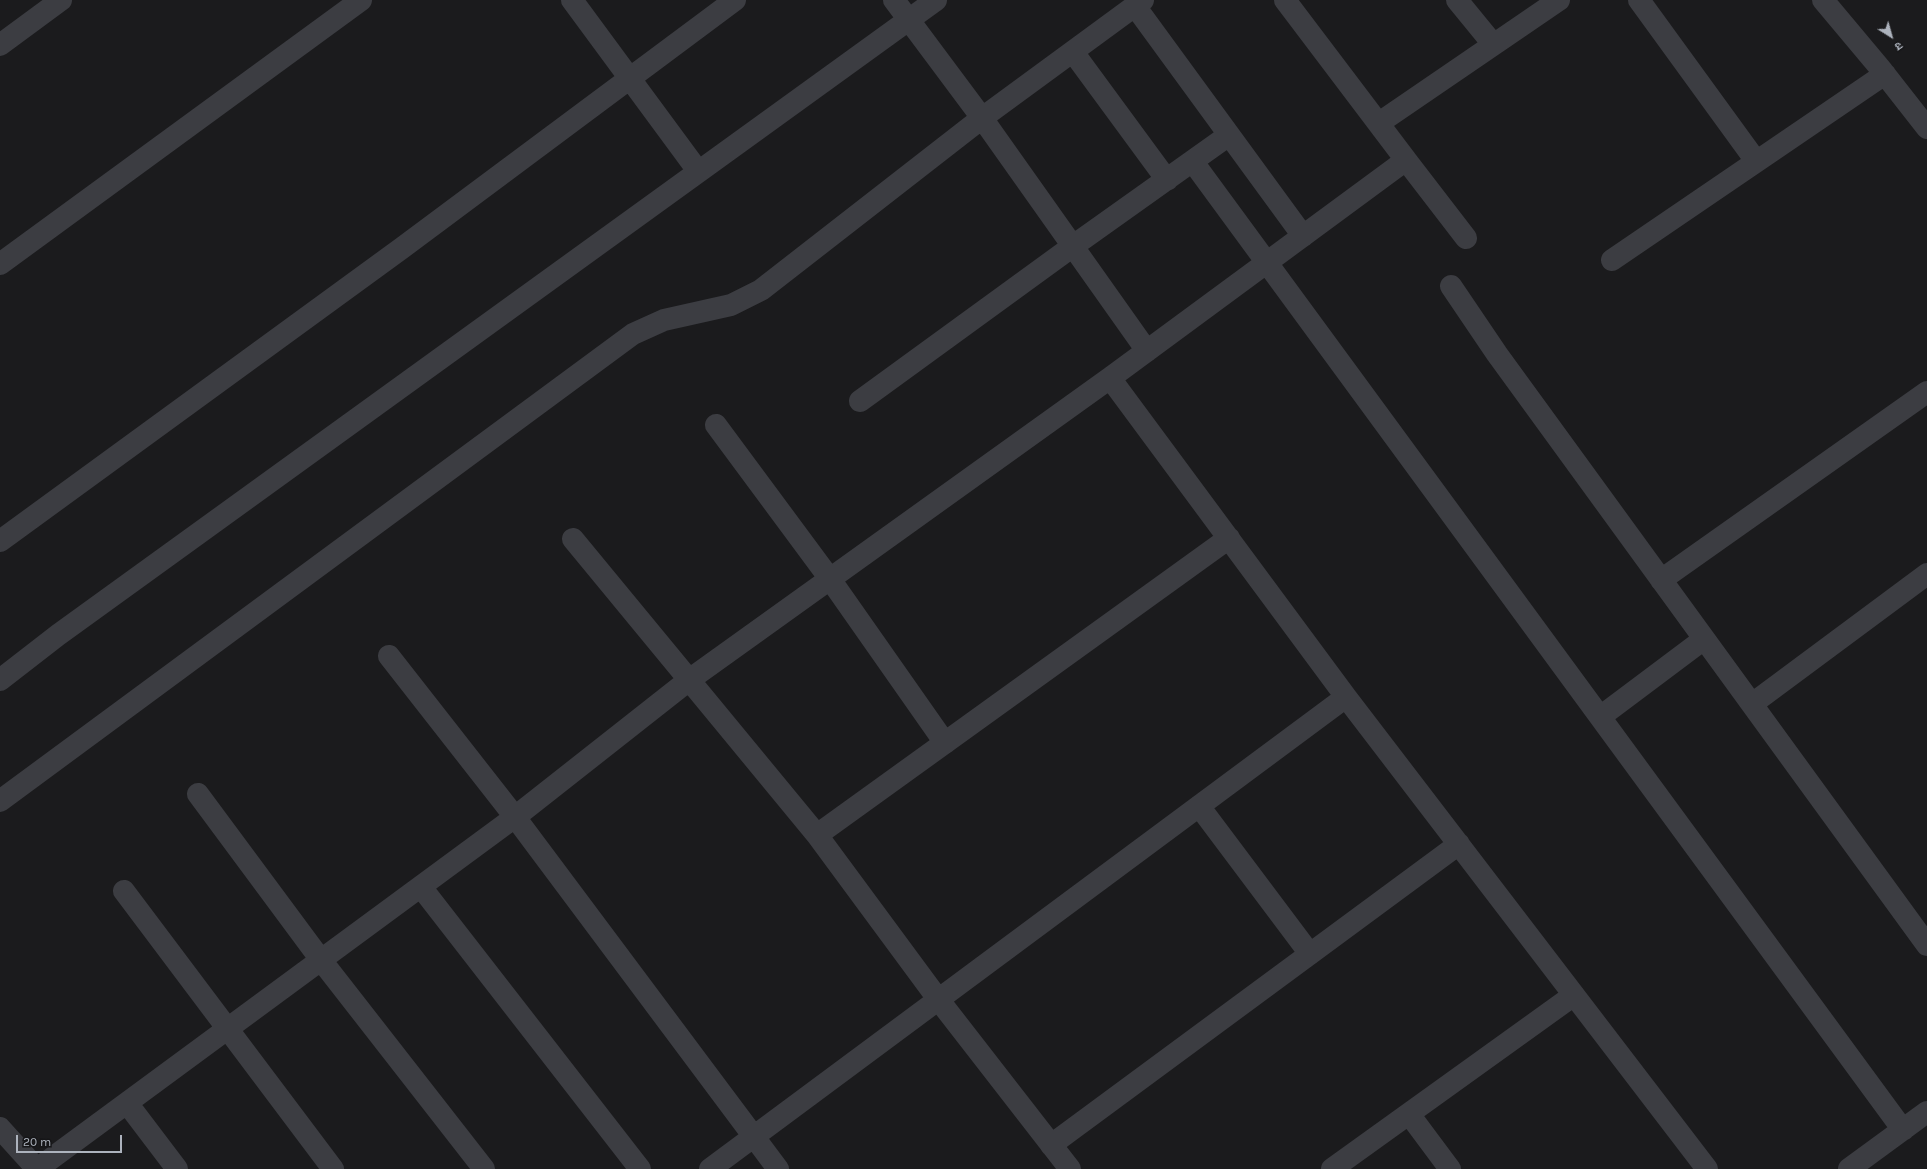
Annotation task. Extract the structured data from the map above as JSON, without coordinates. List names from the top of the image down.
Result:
{
  "scale_bar": "20 m",
  "north": "bottom right"
}
